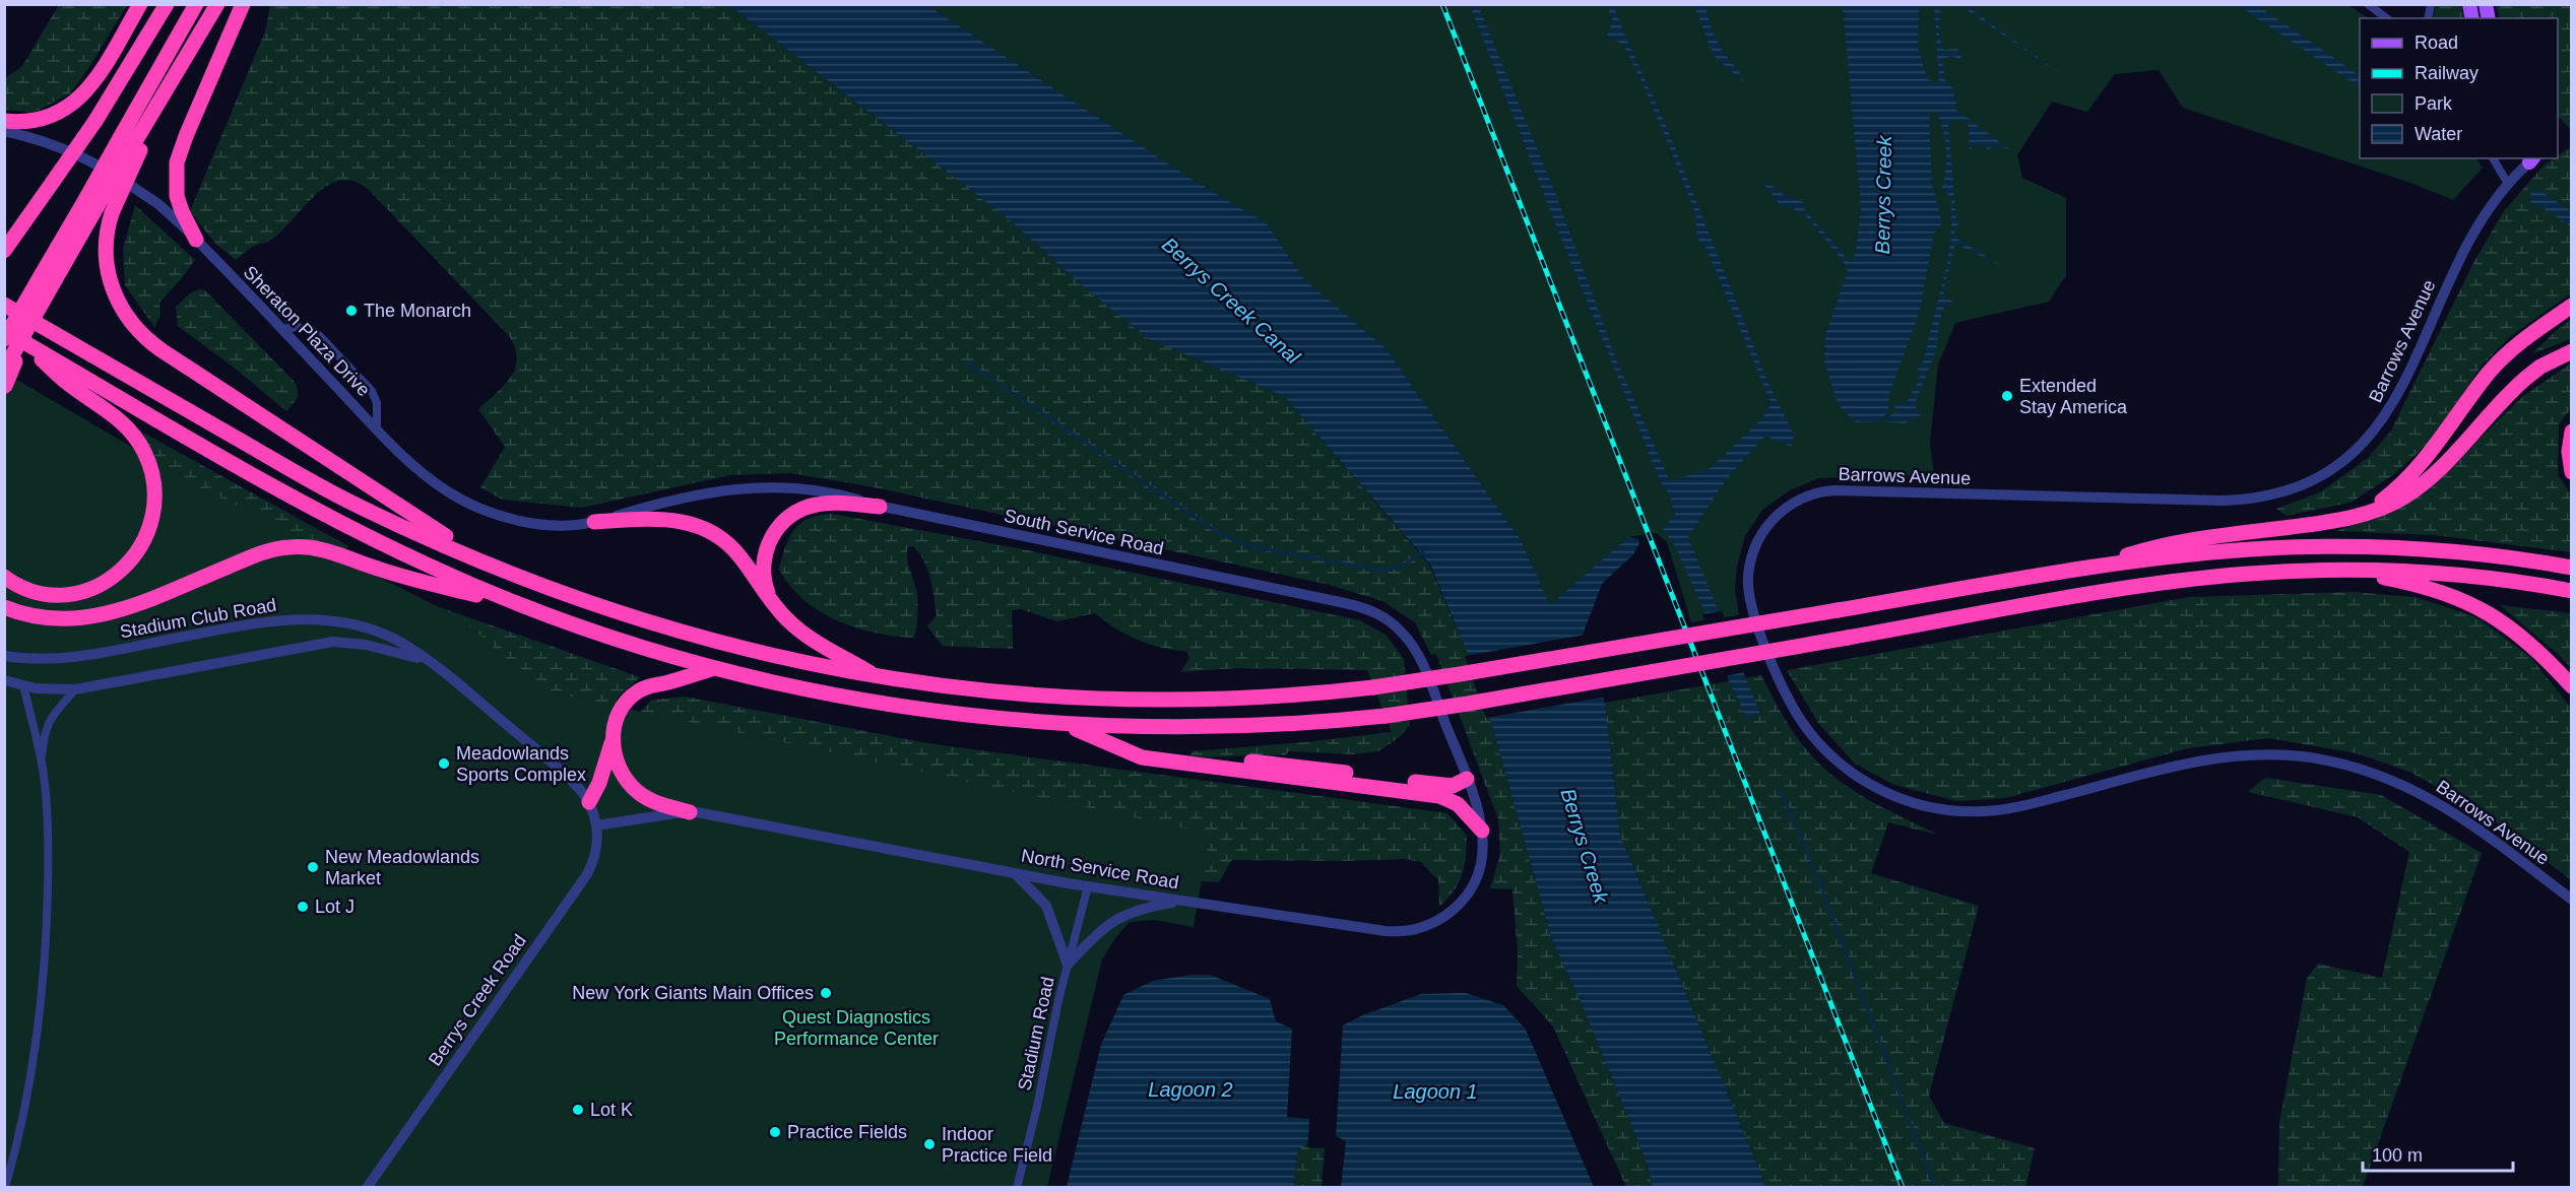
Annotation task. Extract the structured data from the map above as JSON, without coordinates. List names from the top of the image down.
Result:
{
  "streets": {
    "street": [
      "Sheraton Plaza Drive",
      "Barrows Avenue",
      "South Service Road",
      "Stadium Club Road",
      "North Service Road",
      "Berrys Creek Road",
      "Stadium Road"
    ]
  },
  "crossings": [
    ["Sheraton Plaza Drive", "South Service Road"],
    ["South Service Road", "North Service Road"],
    ["Stadium Club Road", "North Service Road"],
    ["Stadium Club Road", "Berrys Creek Road"],
    ["North Service Road", "Berrys Creek Road"],
    ["North Service Road", "Stadium Road"]
  ],
  "water": [
    "Berrys Creek",
    "Berrys Creek Canal",
    "Lagoon 2",
    "Lagoon 1"
  ],
  "parks": ["Quest Diagnostics Performance Center"],
  "places": [
    "The Monarch",
    "Extended Stay America",
    "Meadowlands Sports Complex",
    "New Meadowlands Market",
    "Lot J",
    "New York Giants Main Offices",
    "Lot K",
    "Practice Fields",
    "Indoor Practice Field"
  ],
  "legend": [
    "Road",
    "Railway",
    "Park",
    "Water"
  ],
  "scale_bar": "100 m"
}
